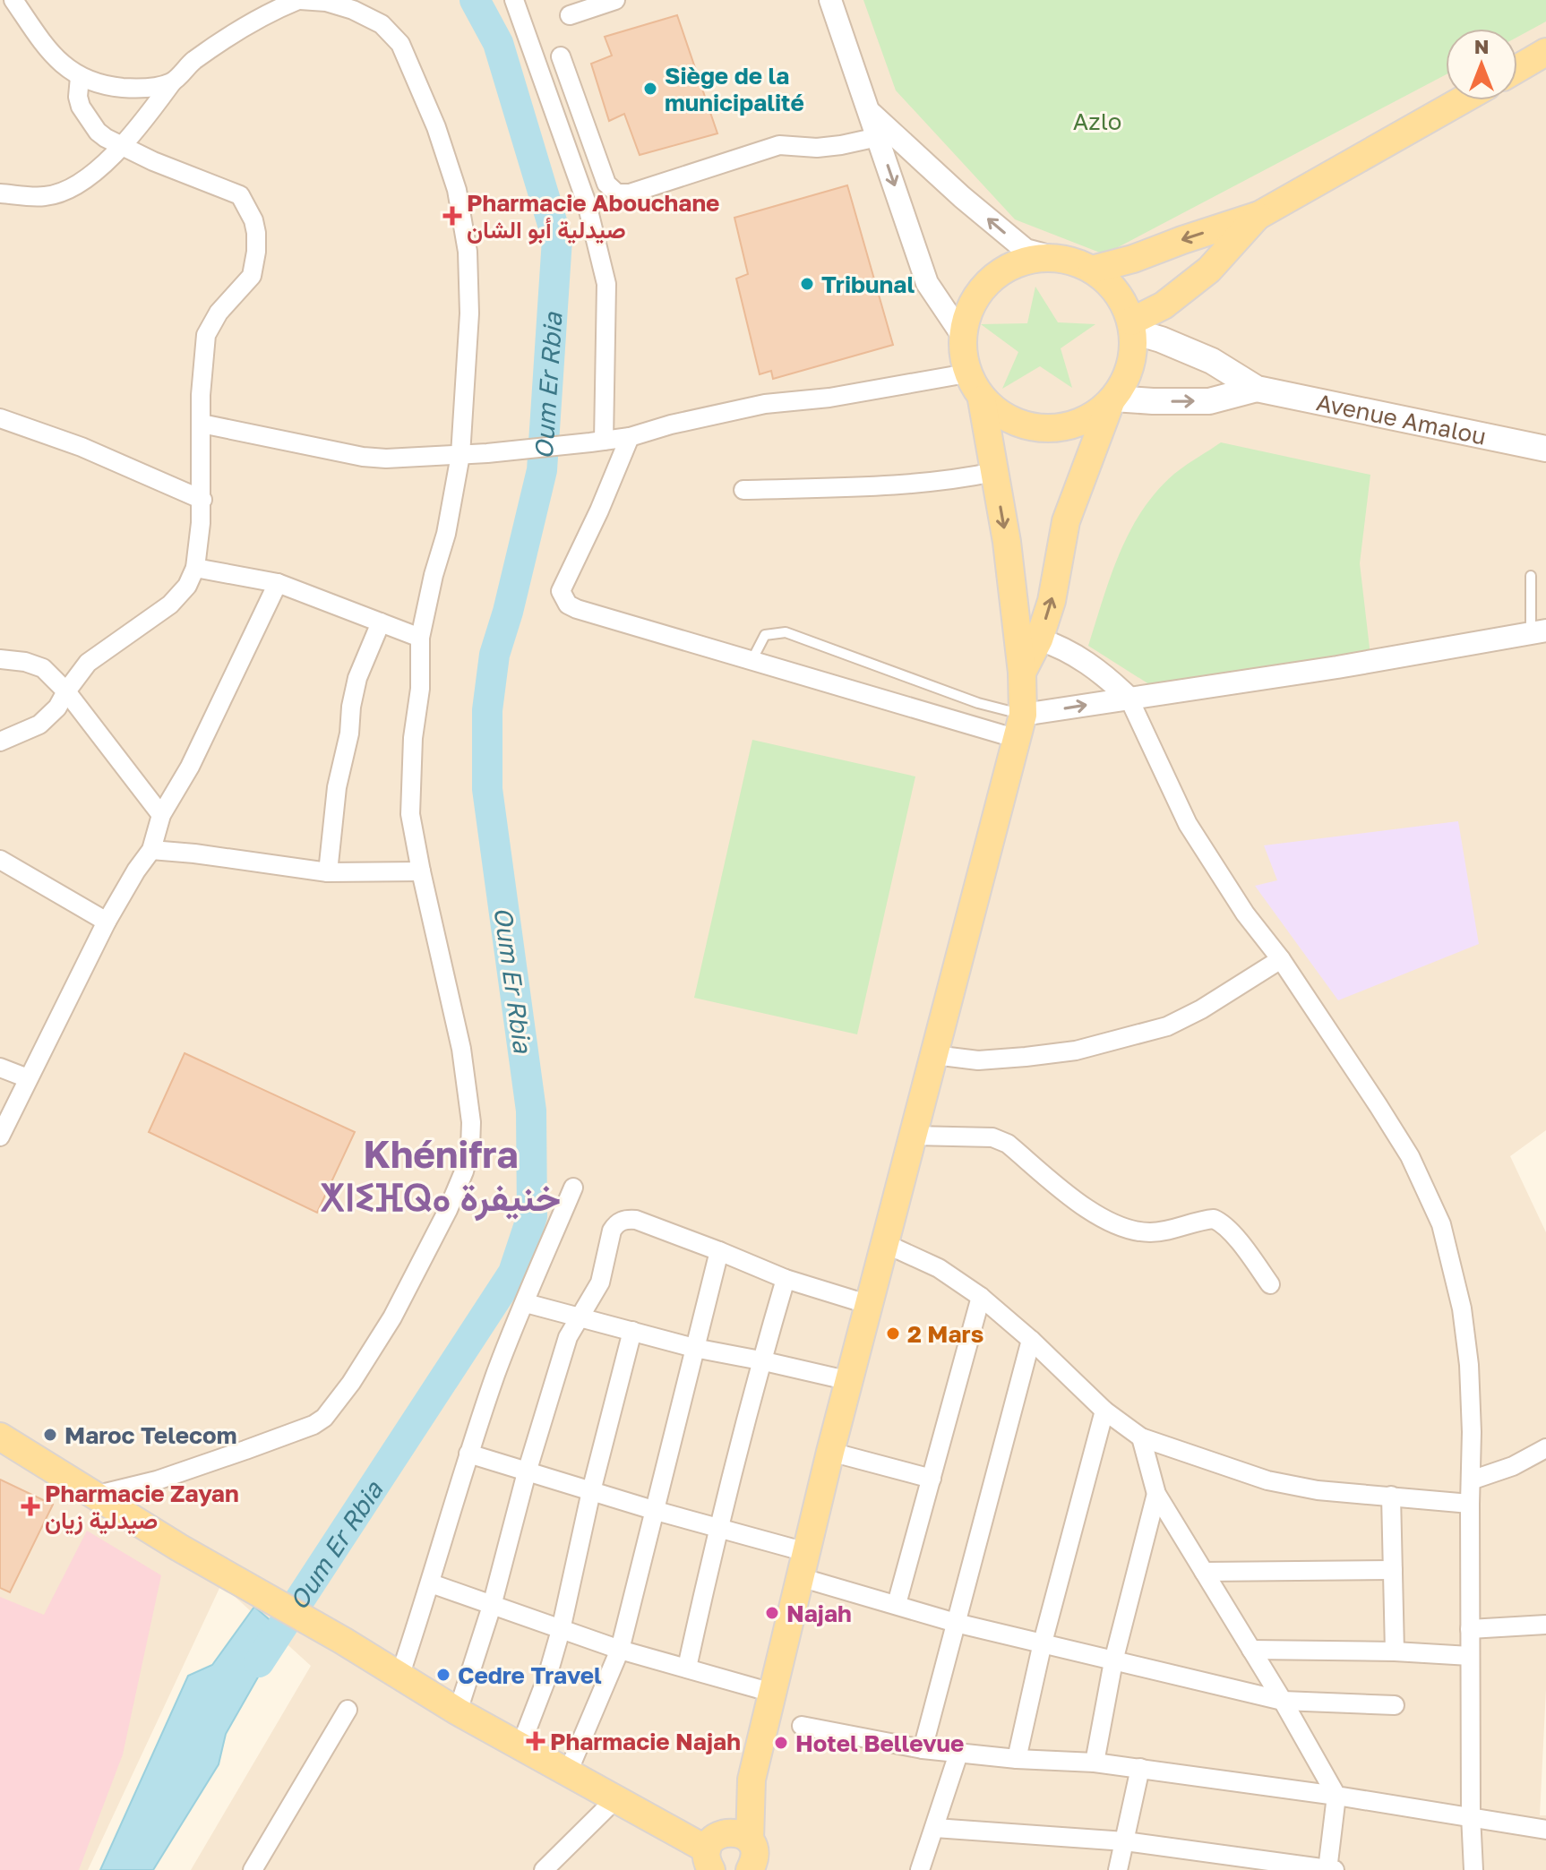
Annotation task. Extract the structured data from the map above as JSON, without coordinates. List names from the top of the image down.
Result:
{
  "streets": {
    "main road": ["Avenue Amalou"]
  },
  "districts": ["Khénifra ⵅⵏⵉⴼⵕⴰ خنيفرة"],
  "water": ["Oum Er Rbia"],
  "parks": ["Azlo"],
  "places": {
    "other": [
      "Siège de la municipalité",
      "Tribunal",
      "2 Mars",
      "Maroc Telecom",
      "Najah",
      "Cedre Travel",
      "Hotel Bellevue"
    ],
    "health": ["Pharmacie Abouchane صيدلية أبو الشان", "Pharmacie Zayan صيدلية زيان", "Pharmacie Najah"]
  },
  "north": "top"
}
